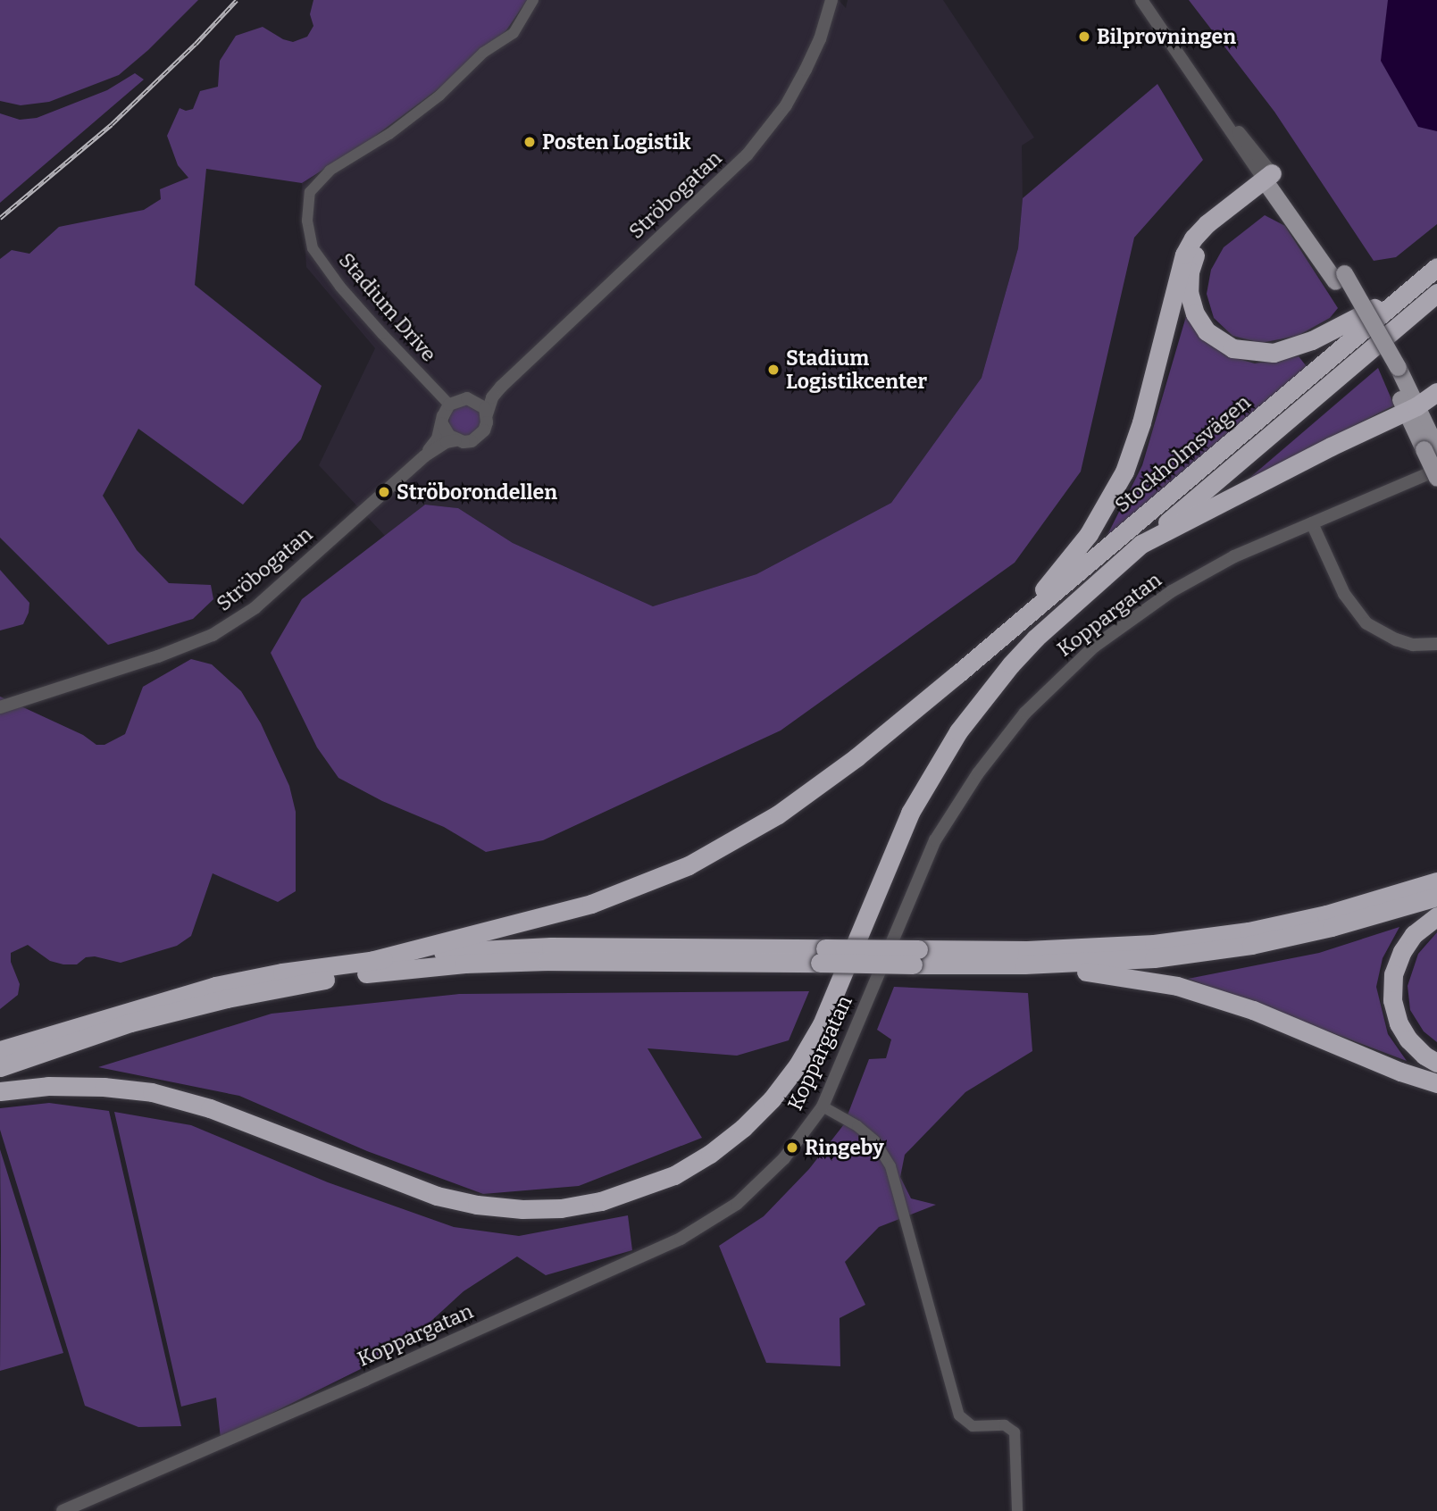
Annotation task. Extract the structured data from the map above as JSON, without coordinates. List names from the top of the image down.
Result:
{
  "streets": {
    "highway": ["Stockholmsvägen"],
    "street": ["Ströbogatan", "Stadium Drive", "Koppargatan"]
  },
  "crossings": [
    ["Ströbogatan", "Stadium Drive"]
  ],
  "places": [
    "Bilprovningen",
    "Posten Logistik",
    "Stadium Logistikcenter",
    "Ströborondellen",
    "Ringeby"
  ]
}
